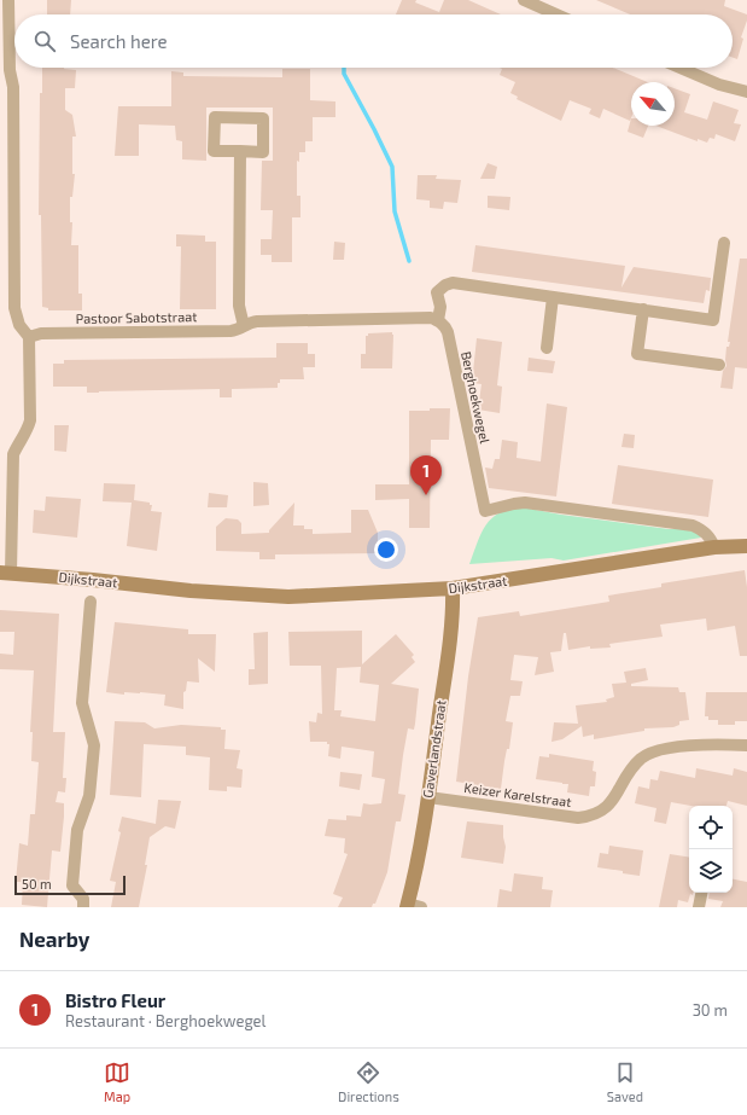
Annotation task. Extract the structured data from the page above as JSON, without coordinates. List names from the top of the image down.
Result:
{
  "streets": {
    "main road": ["Dijkstraat", "Gaverlandstraat"],
    "street": ["Pastoor Sabotstraat", "Berghoekwegel", "Keizer Karelstraat"]
  },
  "crossings": [
    ["Pastoor Sabotstraat", "Berghoekwegel"],
    ["Berghoekwegel", "Dijkstraat"],
    ["Dijkstraat", "Gaverlandstraat"],
    ["Gaverlandstraat", "Keizer Karelstraat"]
  ],
  "scale_bar": "50 m",
  "north": "top left",
  "page": {
    "search": "Search here",
    "pins": "1",
    "scale": "50 m",
    "heading": "Nearby",
    "list": [
      {
        "mark": "1",
        "name": "Bistro Fleur",
        "note": "Restaurant · Berghoekwegel",
        "value": "30 m"
      }
    ],
    "nav": ["Map", "Directions", "Saved"]
  }
}
